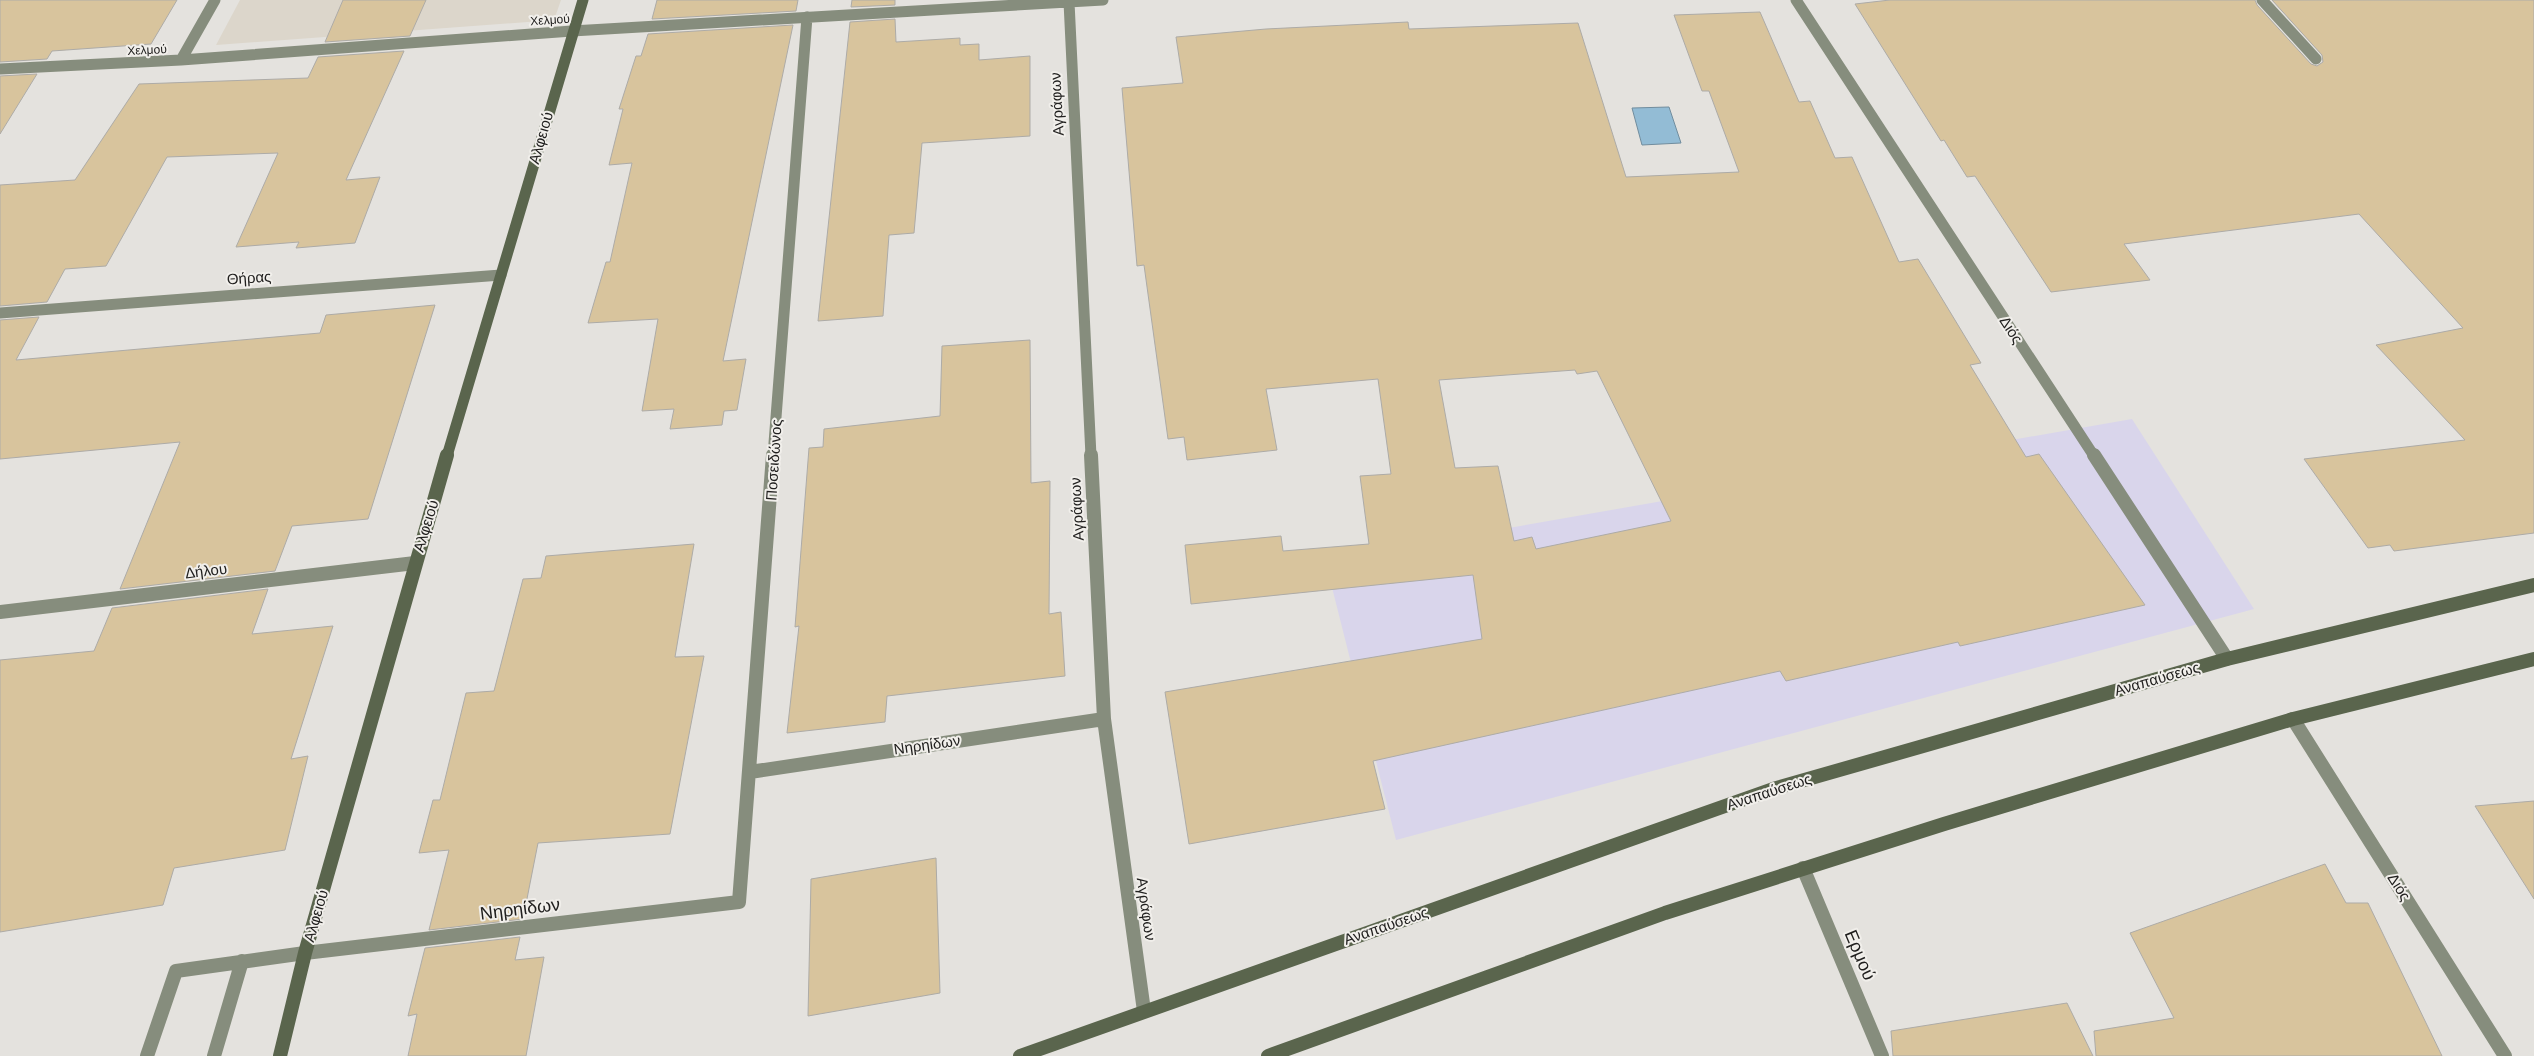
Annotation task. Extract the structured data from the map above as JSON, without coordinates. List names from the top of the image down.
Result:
{
  "streets": {
    "main road": ["Αλφειού", "Αναπαύσεως"],
    "street": [
      "Χελμού",
      "Αγράφων",
      "Θήρας",
      "Διός",
      "Ποσειδώνος",
      "Δήλου",
      "Νηρηίδων",
      "Ερμού"
    ]
  },
  "crossings": [
    ["Χελμού", "Αγράφων"],
    ["Χελμού", "Αλφειού"],
    ["Χελμού", "Ποσειδώνος"],
    ["Αγράφων", "Αναπαύσεως"],
    ["Αγράφων", "Νηρηίδων"],
    ["Αλφειού", "Θήρας"],
    ["Αλφειού", "Δήλου"],
    ["Αλφειού", "Νηρηίδων"],
    ["Διός", "Αναπαύσεως"],
    ["Ποσειδώνος", "Νηρηίδων"]
  ]
}
